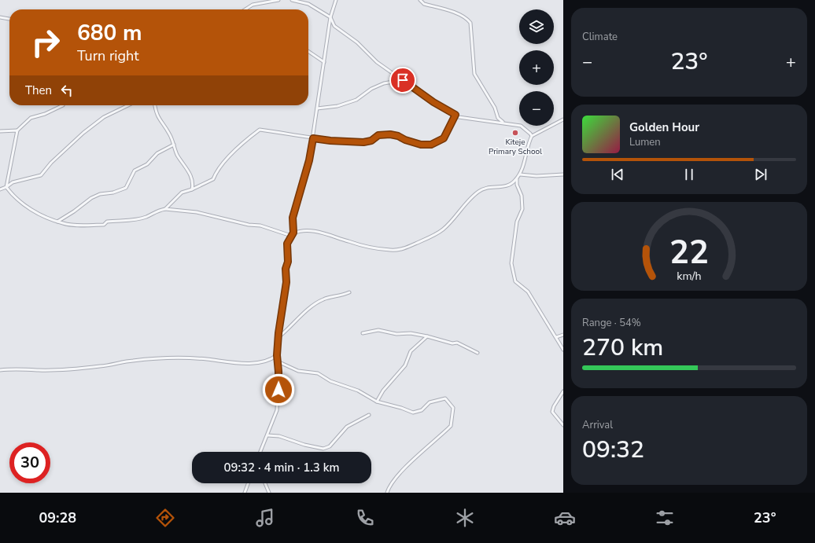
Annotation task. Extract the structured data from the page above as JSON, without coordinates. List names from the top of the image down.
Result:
{
  "places": ["Kiteje Primary School"],
  "page": {
    "tile": [
      "Climate",
      ["Range · 54%", "270 km"],
      ["Arrival", "09:32"]
    ],
    "map_buttons": ["+", "−"],
    "turn": ["680 m", "Turn right"],
    "heat": ["−", "23°", "+"],
    "then": "Then",
    "song": ["Golden Hour", "Lumen"],
    "limit": "30",
    "trip": "09:32 · 4 min · 1.3 km",
    "tabs": ["09:28", "23°"],
    "gauge": ["22", "km/h"]
  }
}
